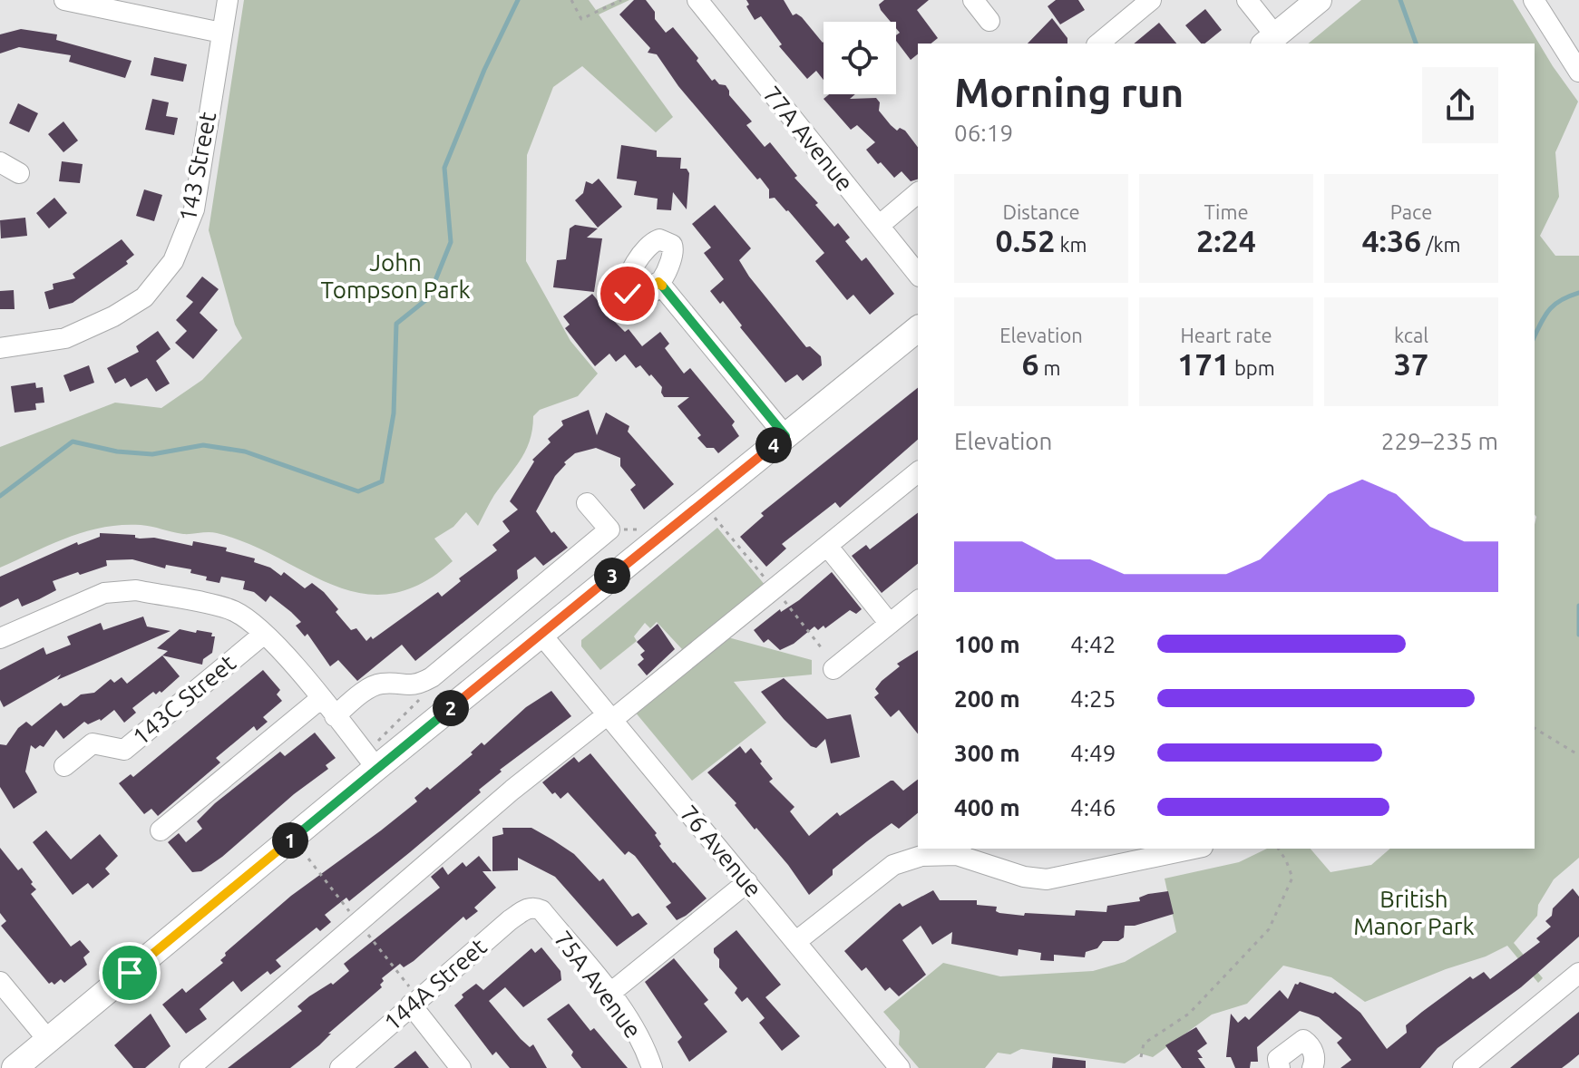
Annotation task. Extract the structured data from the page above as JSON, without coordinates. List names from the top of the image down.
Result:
{
  "streets": {
    "street": [
      "77A Avenue",
      "143 Street",
      "143C Street",
      "76 Avenue",
      "144A Street",
      "75A Avenue"
    ]
  },
  "crossings": [
    ["144A Street", "75A Avenue"]
  ],
  "parks": ["John Tompson Park", "British Manor Park"],
  "page": {
    "heading": ["Morning run", "06:19"],
    "stats": [
      ["Distance", "0.52 km"],
      ["Time", "2:24"],
      ["Pace", "4:36 /km"],
      ["Elevation", "6 m"],
      ["Heart rate", "171 bpm"],
      ["kcal", "37"]
    ],
    "chart": ["Elevation", "229–235 m"],
    "pins": [
      "4",
      "3",
      "2",
      "1"
    ],
    "list": [
      {
        "name": "100 m",
        "note": "4:42"
      },
      {
        "name": "200 m",
        "note": "4:25"
      },
      {
        "name": "300 m",
        "note": "4:49"
      },
      {
        "name": "400 m",
        "note": "4:46"
      }
    ]
  }
}
